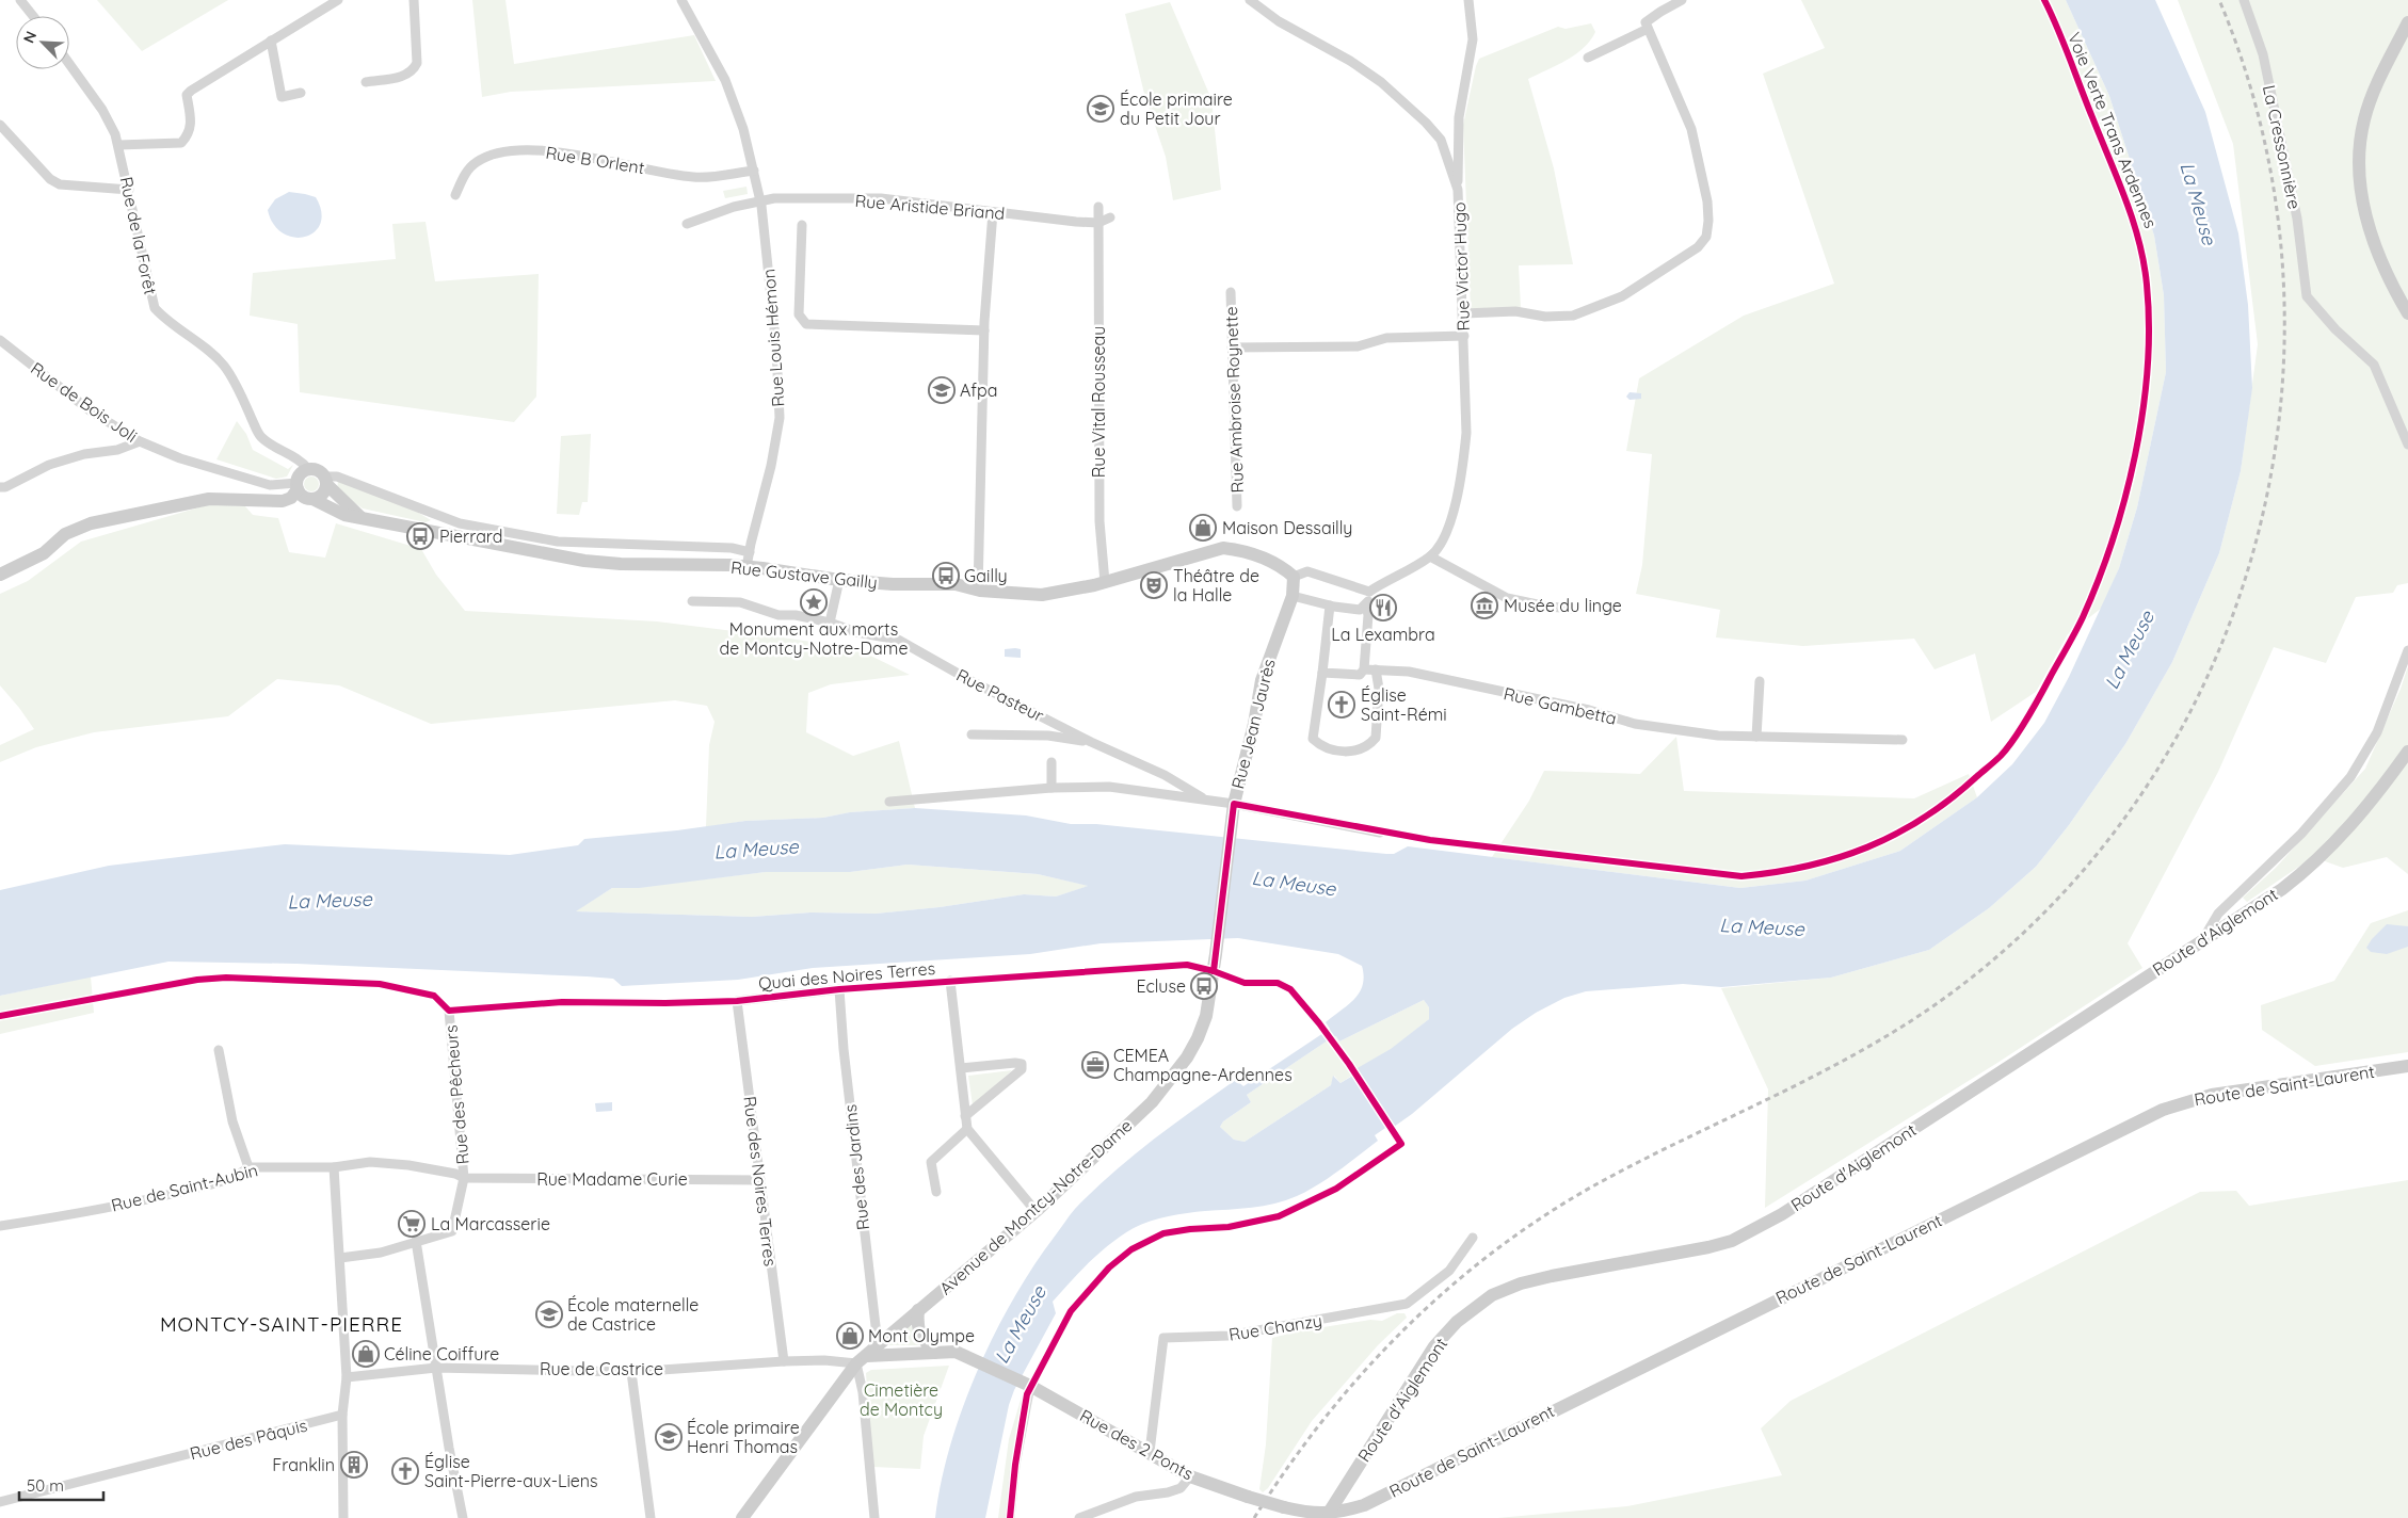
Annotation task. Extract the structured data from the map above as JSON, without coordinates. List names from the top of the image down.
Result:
{
  "streets": {
    "street": [
      "La Cressonnière",
      "Rue B Orlent",
      "Rue Aristide Briand",
      "Rue de la Forêt",
      "Rue Victor Hugo",
      "Rue Louis Hémon",
      "Rue Ambroise Roynette",
      "Rue de Bois Joli",
      "Rue Vital Rousseau",
      "Rue Gustave Gailly",
      "Rue Pasteur",
      "Rue Gambetta",
      "Rue Jean Jaurès",
      "Route d'Aiglemont",
      "Quai des Noires Terres",
      "Route de Saint-Laurent",
      "Rue des Pêcheurs",
      "Rue des Jardins",
      "Rue Madame Curie",
      "Rue des Noires Terres",
      "Rue de Saint-Aubin",
      "Avenue de Montcy-Notre-Dame",
      "Rue Chanzy",
      "Rue de Castrice",
      "Rue des Pâquis",
      "Rue des 2 Ponts"
    ],
    "cycle path": ["Voie Verte Trans Ardennes"]
  },
  "crossings": [
    ["Rue B Orlent", "Rue Louis Hémon"],
    ["Rue Aristide Briand", "Rue Louis Hémon"],
    ["Rue Aristide Briand", "Rue Vital Rousseau"],
    ["Rue de la Forêt", "Rue de Bois Joli"],
    ["Rue de la Forêt", "Rue Gustave Gailly"],
    ["Rue Louis Hémon", "Rue Gustave Gailly"],
    ["Rue de Bois Joli", "Rue Gustave Gailly"],
    ["Rue Vital Rousseau", "Rue Gustave Gailly"],
    ["Rue Gustave Gailly", "Rue Jean Jaurès"],
    ["Rue Jean Jaurès", "Avenue de Montcy-Notre-Dame"],
    ["Route d'Aiglemont", "Route de Saint-Laurent"],
    ["Quai des Noires Terres", "Rue des Jardins"],
    ["Quai des Noires Terres", "Rue des Noires Terres"],
    ["Route de Saint-Laurent", "Rue des 2 Ponts"],
    ["Rue des Pêcheurs", "Rue Madame Curie"],
    ["Rue des Pêcheurs", "Rue de Saint-Aubin"],
    ["Rue des Jardins", "Avenue de Montcy-Notre-Dame"],
    ["Rue Madame Curie", "Rue des Noires Terres"],
    ["Rue Madame Curie", "Rue de Saint-Aubin"],
    ["Rue des Noires Terres", "Rue de Castrice"],
    ["Avenue de Montcy-Notre-Dame", "Rue de Castrice"],
    ["Avenue de Montcy-Notre-Dame", "Rue des 2 Ponts"],
    ["Rue Chanzy", "Rue des 2 Ponts"],
    ["Rue de Castrice", "Rue des 2 Ponts"]
  ],
  "districts": ["MONTCY-SAINT-PIERRE"],
  "water": ["La Meuse"],
  "parks": ["Cimetière de Montcy"],
  "places": {
    "school or university": [
      "École primaire du Petit Jour",
      "Afpa",
      "École maternelle de Castrice",
      "École primaire Henri Thomas"
    ],
    "shop": ["Maison Dessailly", "Mont Olympe", "Céline Coiffure"],
    "bus stop": ["Pierrard", "Gailly", "Ecluse"],
    "theatre": ["Théâtre de la Halle"],
    "place": ["Monument aux morts de Montcy-Notre-Dame"],
    "museum": ["Musée du linge"],
    "restaurant": ["La Lexambra"],
    "church": ["Église Saint-Rémi", "Église Saint-Pierre-aux-Liens"],
    "office": ["CEMEA Champagne-Ardennes"],
    "supermarket": ["La Marcasserie"],
    "building": ["Franklin"]
  },
  "scale_bar": "50 m",
  "north": "top left"
}
